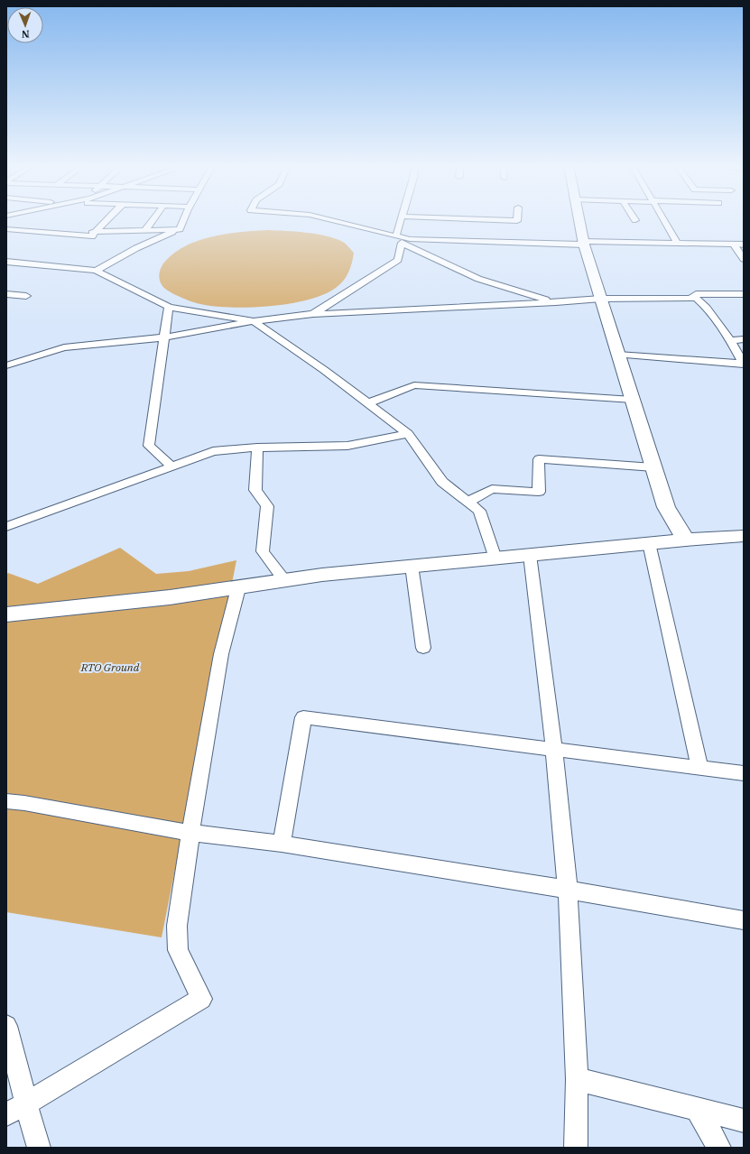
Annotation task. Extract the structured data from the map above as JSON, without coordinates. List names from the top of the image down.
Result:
{
  "parks": ["RTO Ground"],
  "north": "bottom"
}
